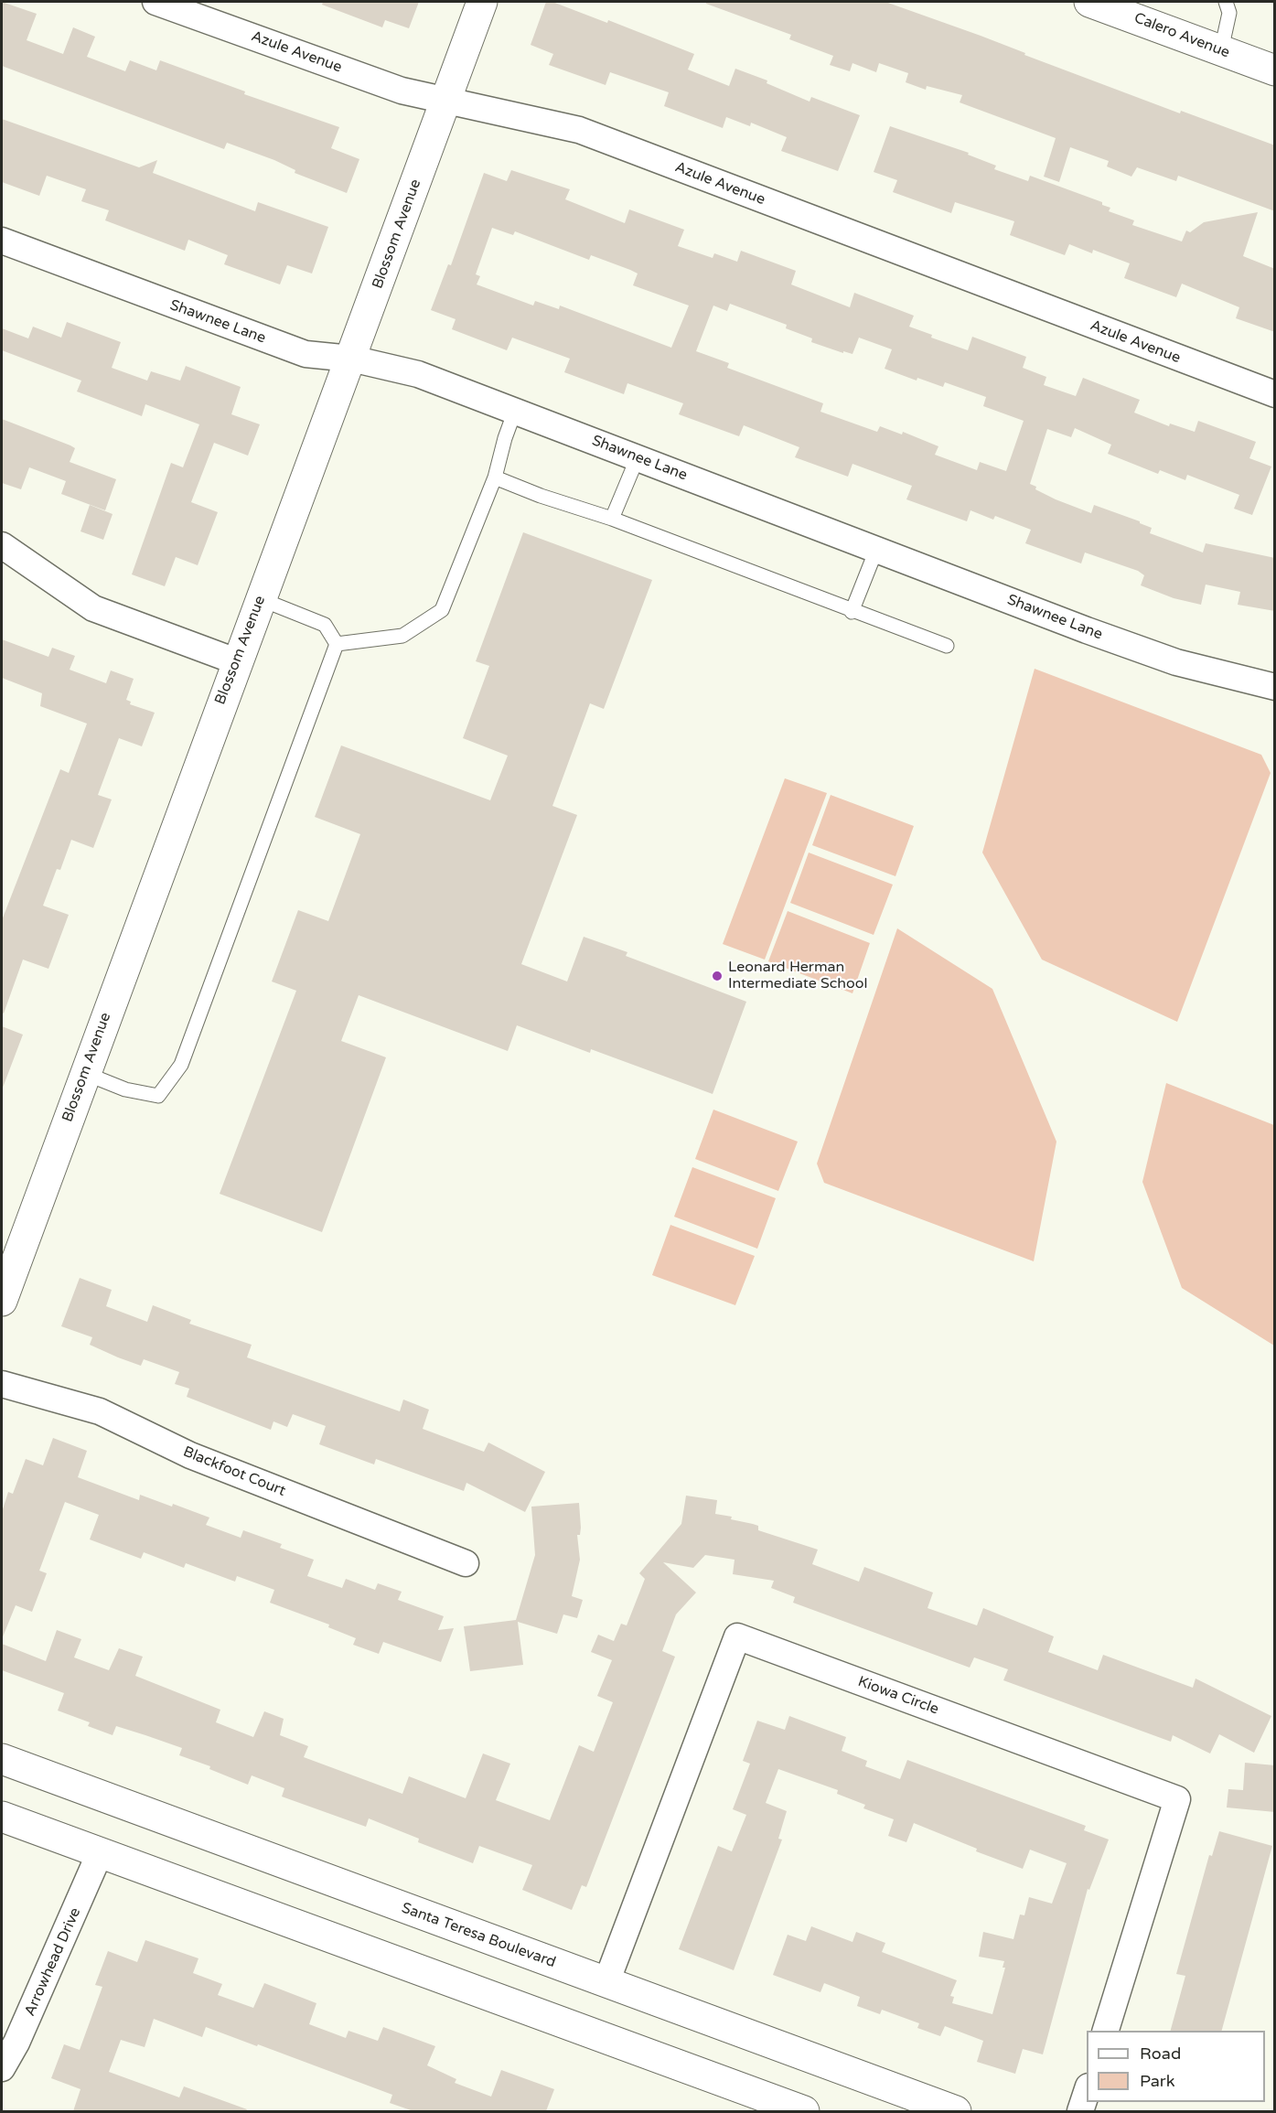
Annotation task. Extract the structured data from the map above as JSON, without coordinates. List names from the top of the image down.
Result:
{
  "streets": {
    "main road": ["Calero Avenue", "Blossom Avenue", "Santa Teresa Boulevard"],
    "street": [
      "Azule Avenue",
      "Shawnee Lane",
      "Blackfoot Court",
      "Kiowa Circle",
      "Arrowhead Drive"
    ]
  },
  "crossings": [
    ["Azule Avenue", "Blossom Avenue"],
    ["Blossom Avenue", "Shawnee Lane"],
    ["Kiowa Circle", "Santa Teresa Boulevard"]
  ],
  "places": ["Leonard Herman Intermediate School"],
  "legend": ["Road", "Park"]
}
